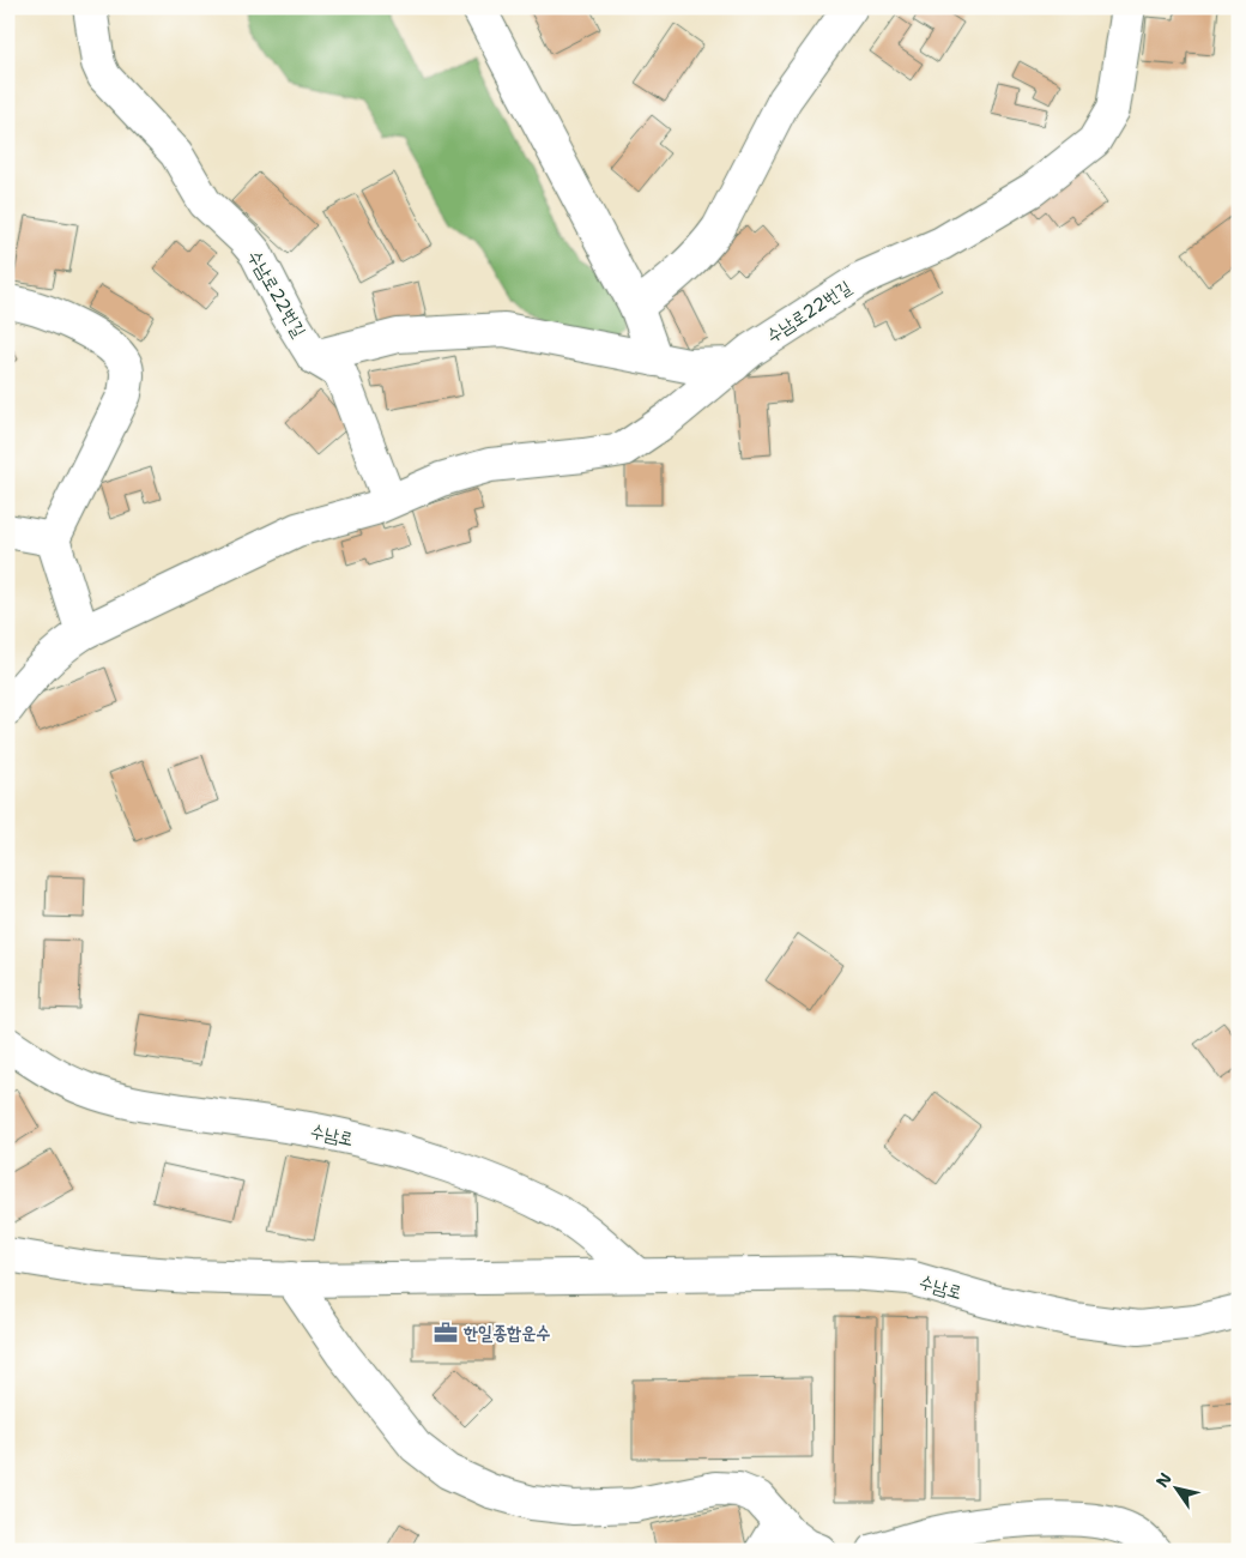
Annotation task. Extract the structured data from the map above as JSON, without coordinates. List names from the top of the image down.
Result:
{
  "streets": {
    "street": ["수남로22번길", "수남로"]
  },
  "places": {
    "office": ["한일종합운수"]
  },
  "north": "top left"
}
